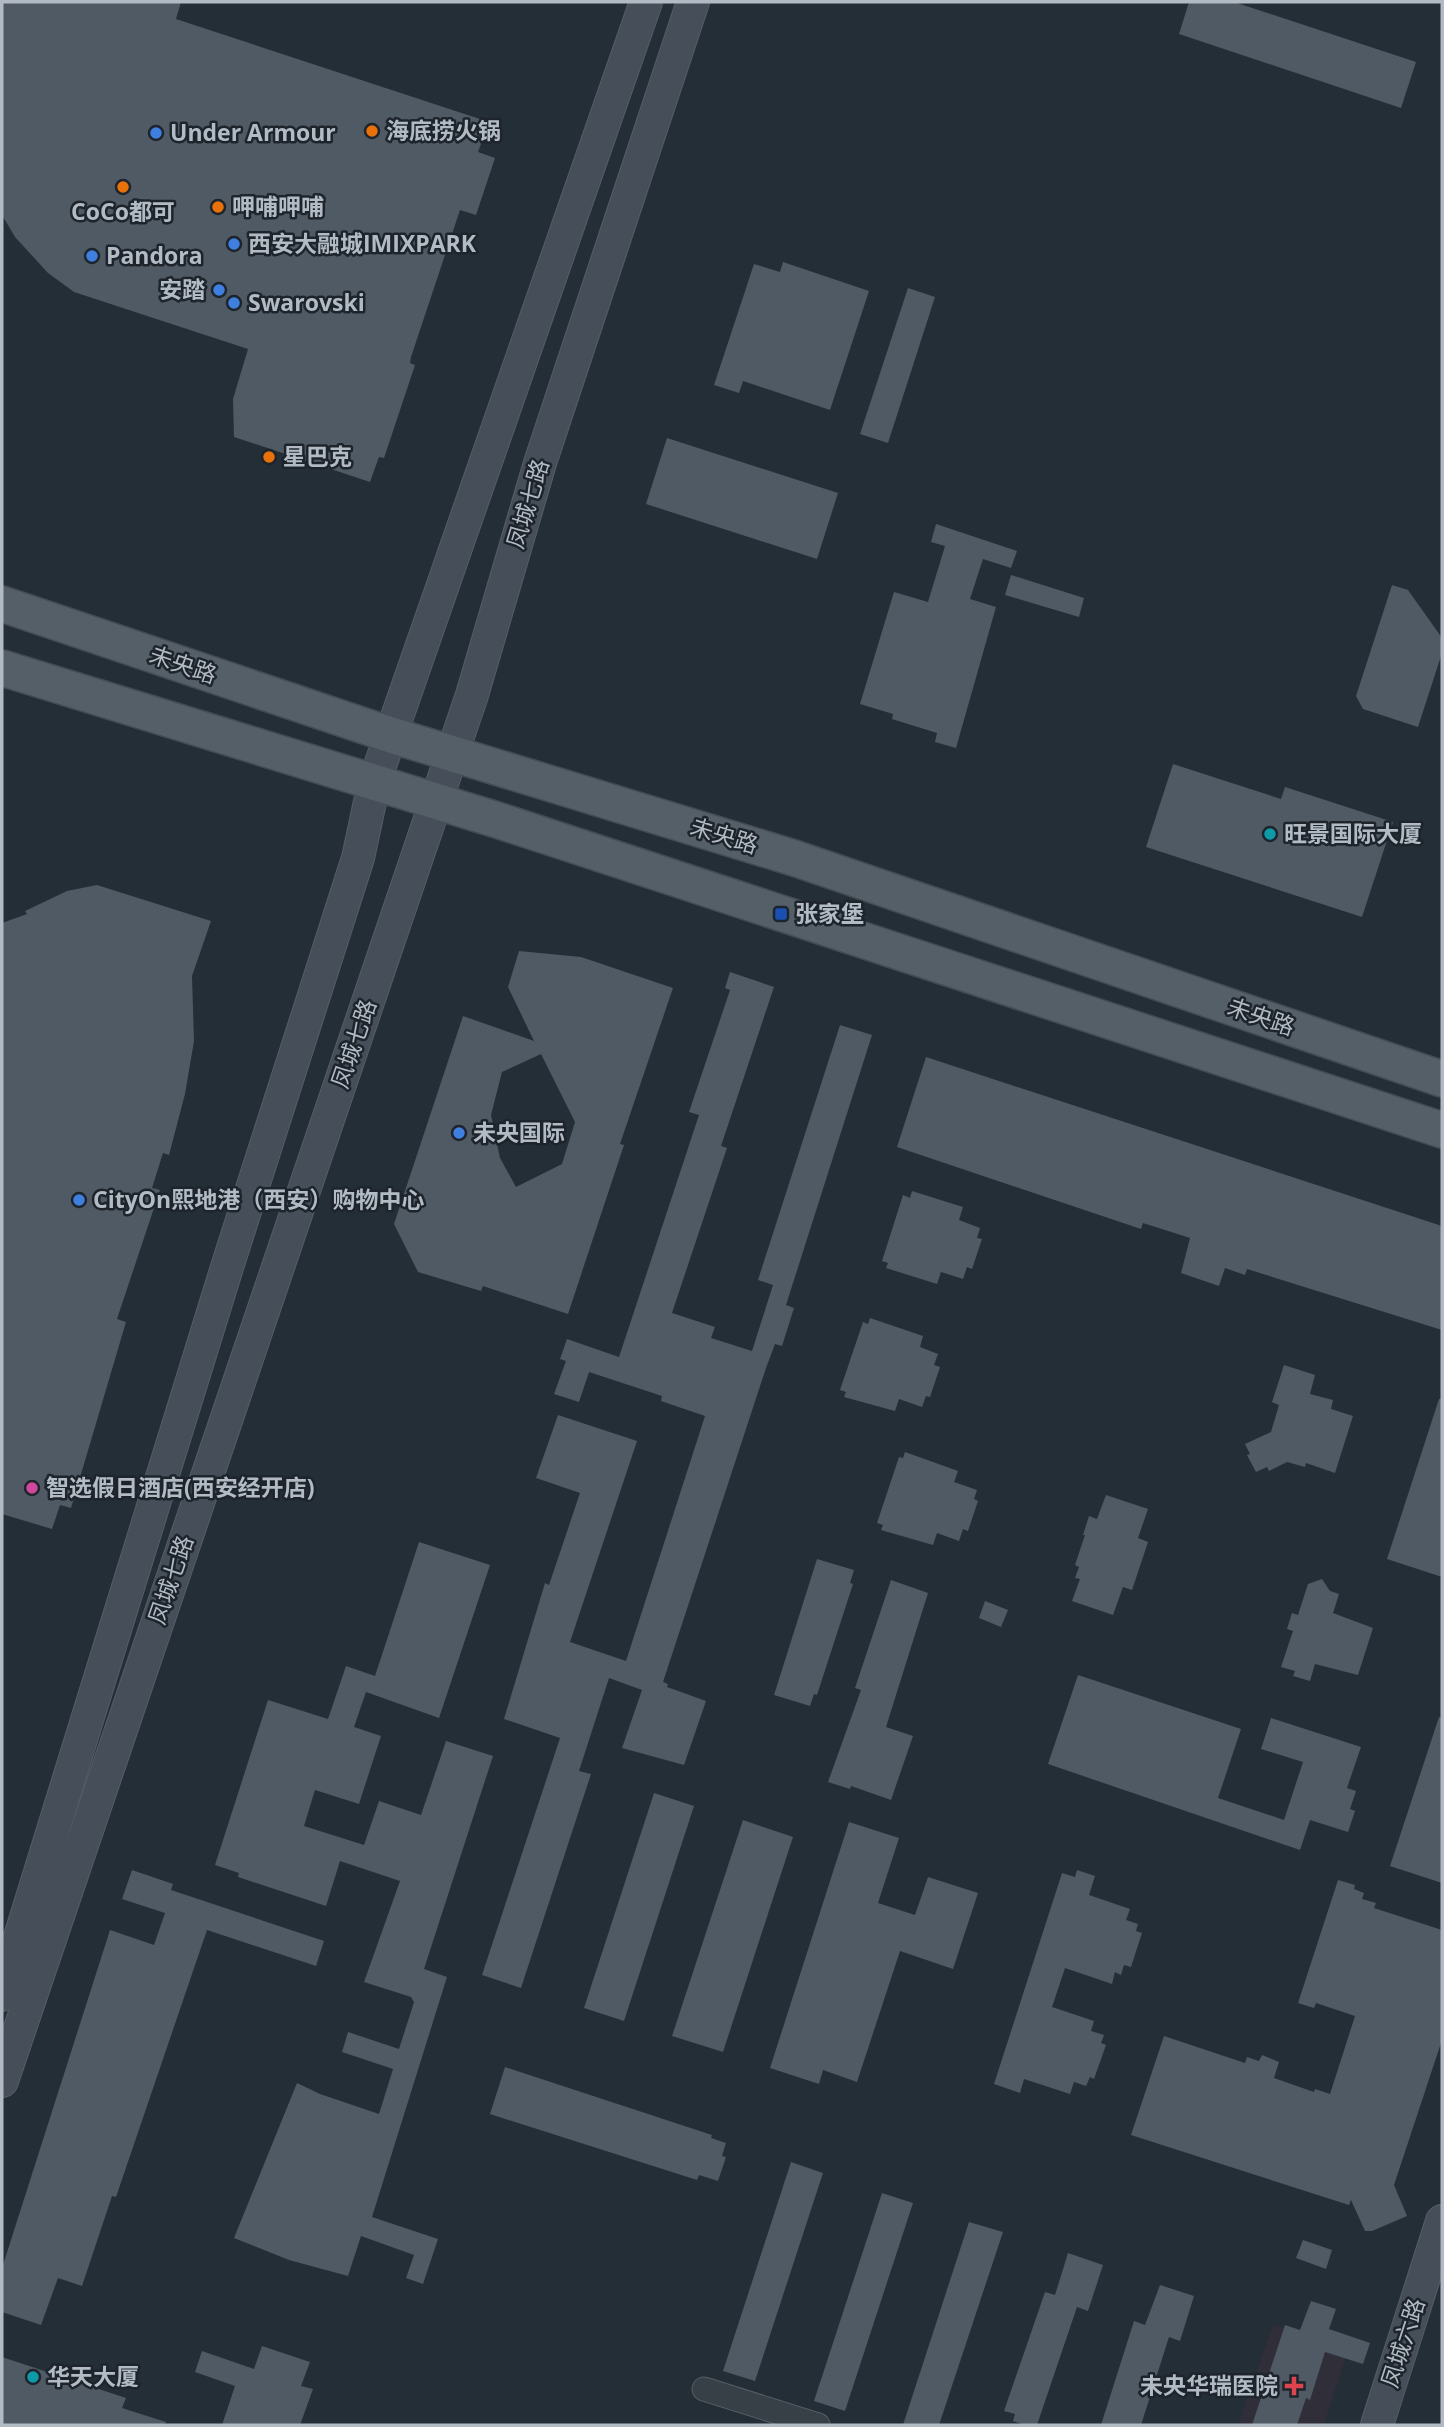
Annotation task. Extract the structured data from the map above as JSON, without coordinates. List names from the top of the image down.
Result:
{
  "streets": {
    "main road": ["未央路"],
    "street": ["凤城七路", "凤城六路"]
  },
  "crossings": [
    ["凤城七路", "未央路"]
  ],
  "places": {
    "other": [
      "海底捞火锅",
      "Under Armour",
      "CoCo都可",
      "呷哺呷哺",
      "西安大融城IMIXPARK",
      "Pandora",
      "安踏",
      "Swarovski",
      "星巴克",
      "旺景国际大厦",
      "未央国际",
      "CityOn熙地港（西安）购物中心",
      "智选假日酒店(西安经开店)",
      "华天大厦"
    ],
    "transit": ["张家堡"],
    "health": ["未央华瑞医院"]
  }
}
